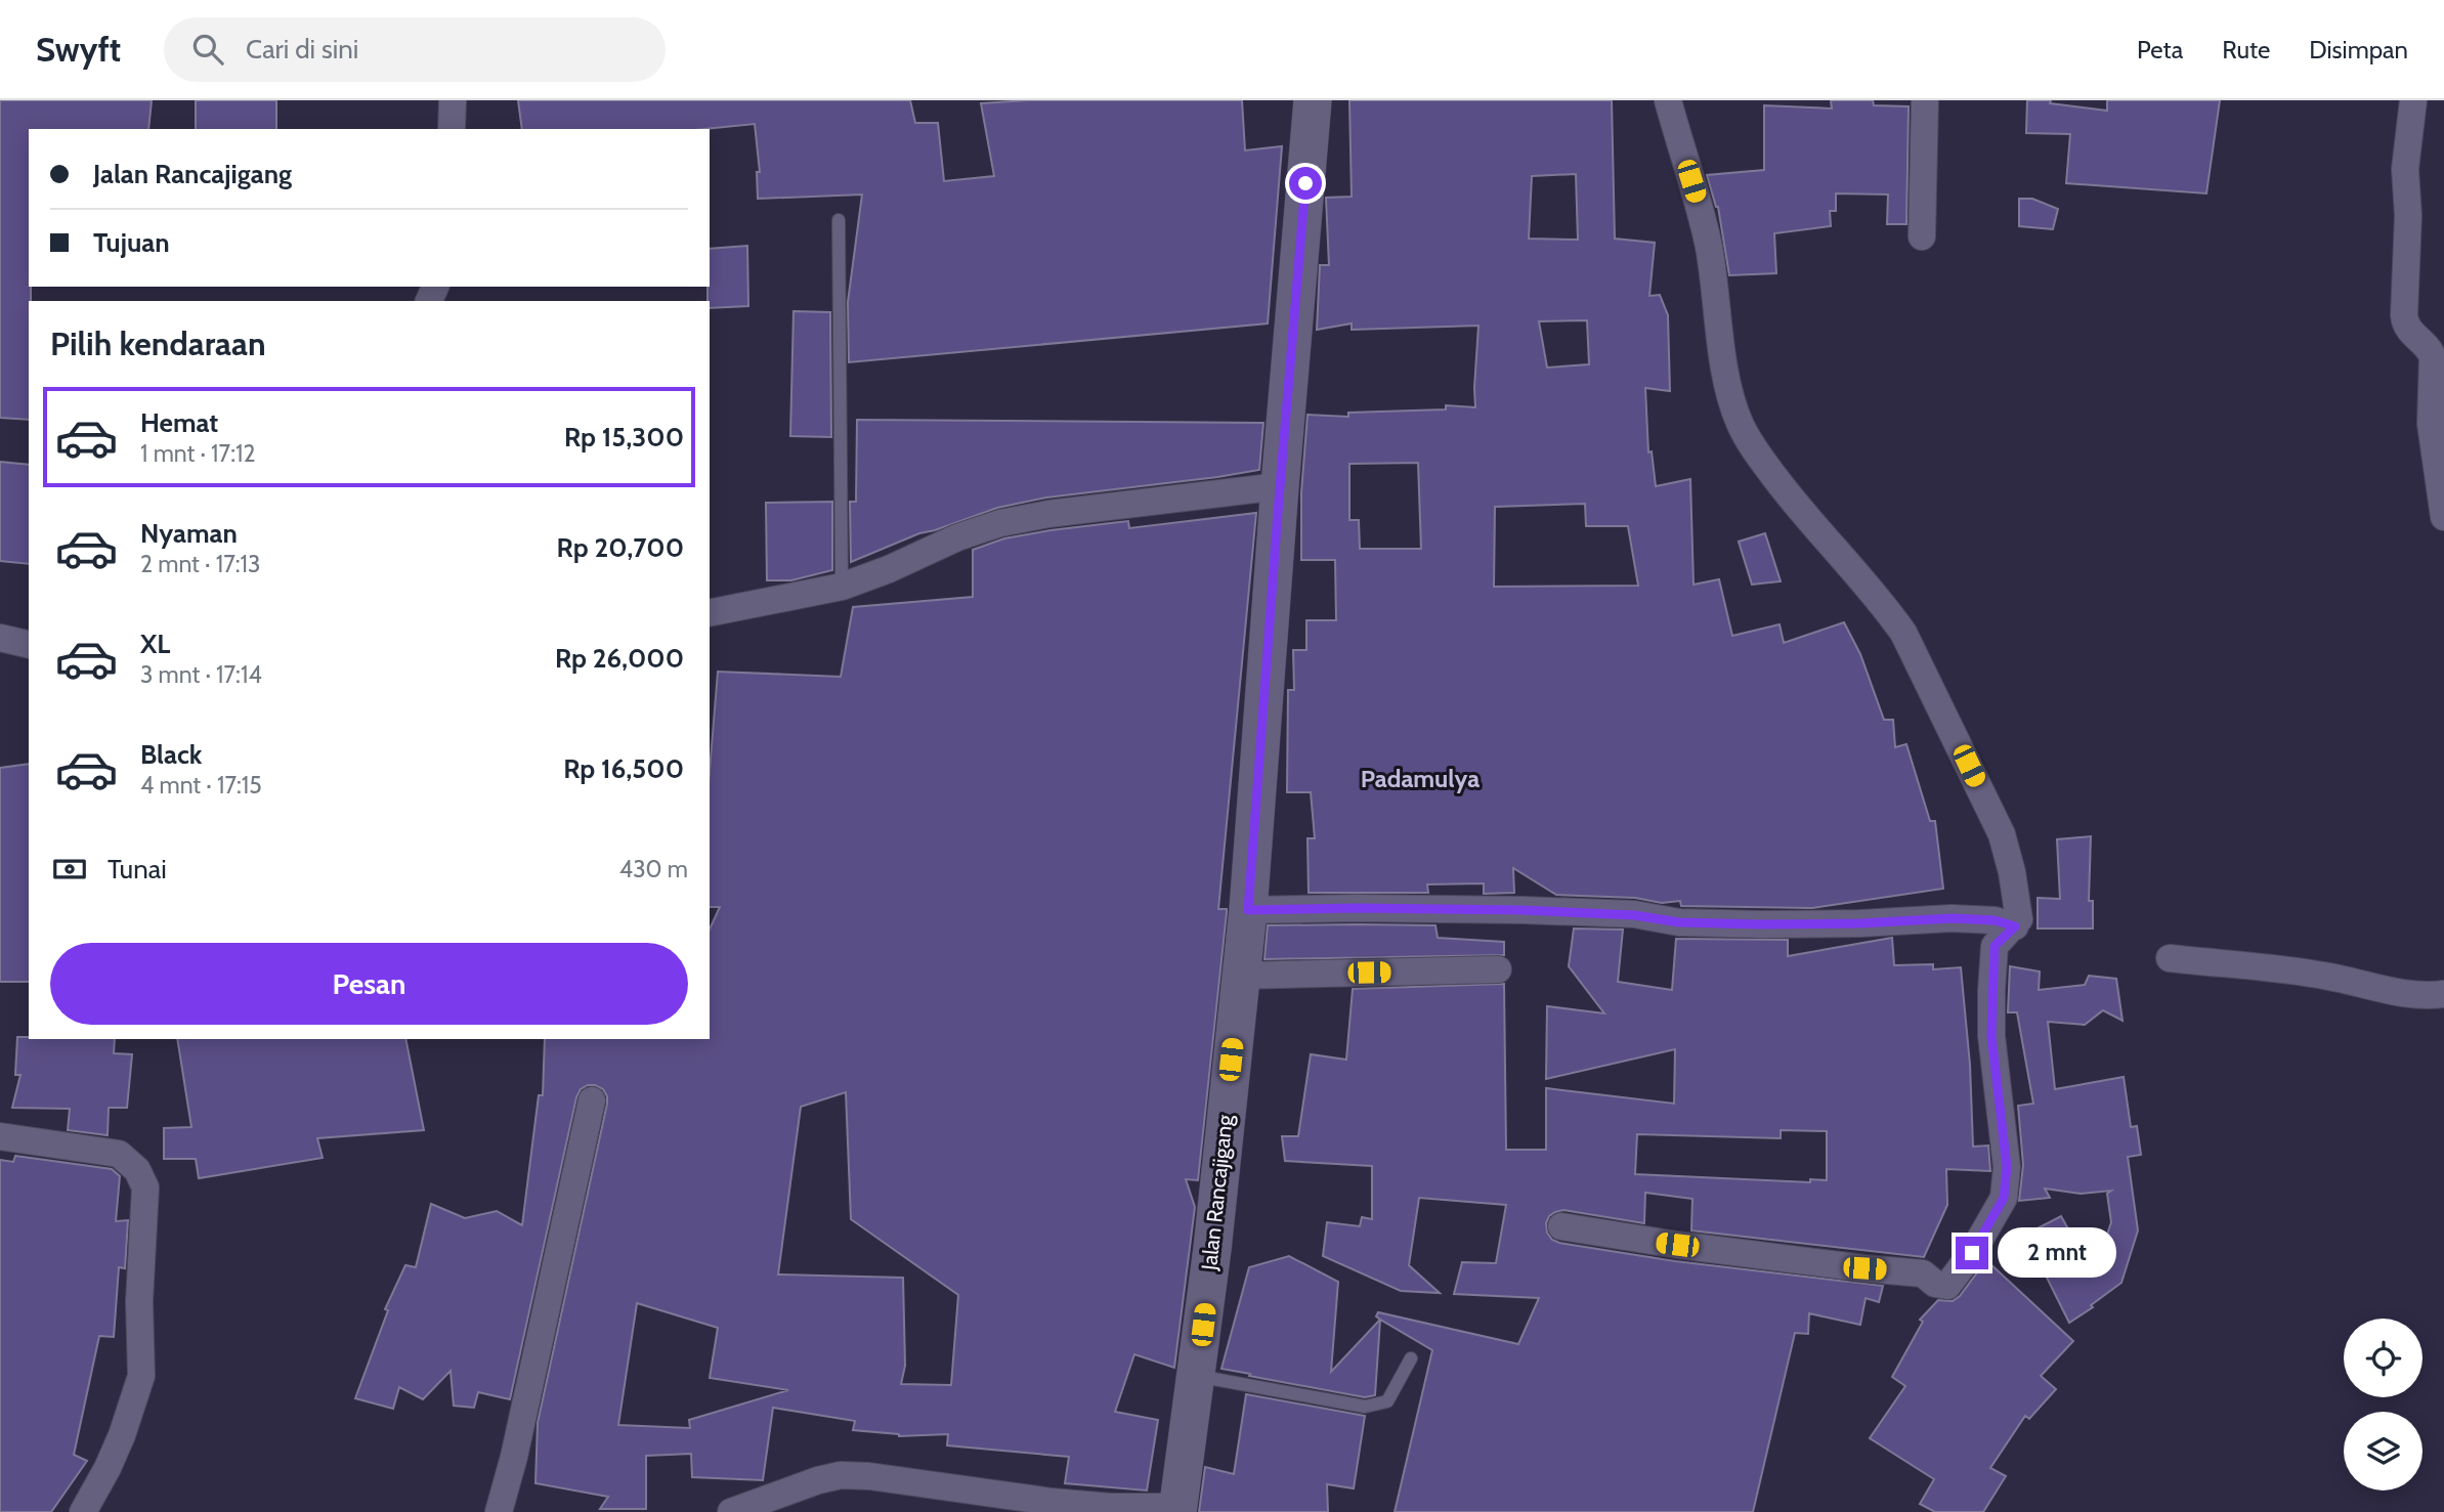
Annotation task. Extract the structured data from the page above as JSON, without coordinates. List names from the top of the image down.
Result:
{
  "streets": {
    "main road": ["Jalan Rancajigang"]
  },
  "districts": ["Padamulya"],
  "page": {
    "header": "Swyft",
    "search": "Cari di sini",
    "nav": ["Peta", "Rute", "Disimpan"],
    "banner": ["Jalan Rancajigang", "Tujuan"],
    "heading": "Pilih kendaraan",
    "list": [
      {
        "name": "Hemat",
        "note": "1 mnt · 17:12",
        "value": "Rp 15,300"
      },
      {
        "name": "Nyaman",
        "note": "2 mnt · 17:13",
        "value": "Rp 20,700"
      },
      {
        "name": "XL",
        "note": "3 mnt · 17:14",
        "value": "Rp 26,000"
      },
      {
        "name": "Black",
        "note": "4 mnt · 17:15",
        "value": "Rp 16,500"
      }
    ],
    "pay": ["Tunai", "430 m"],
    "buttons": "Pesan",
    "bubble": "2 mnt"
  }
}
